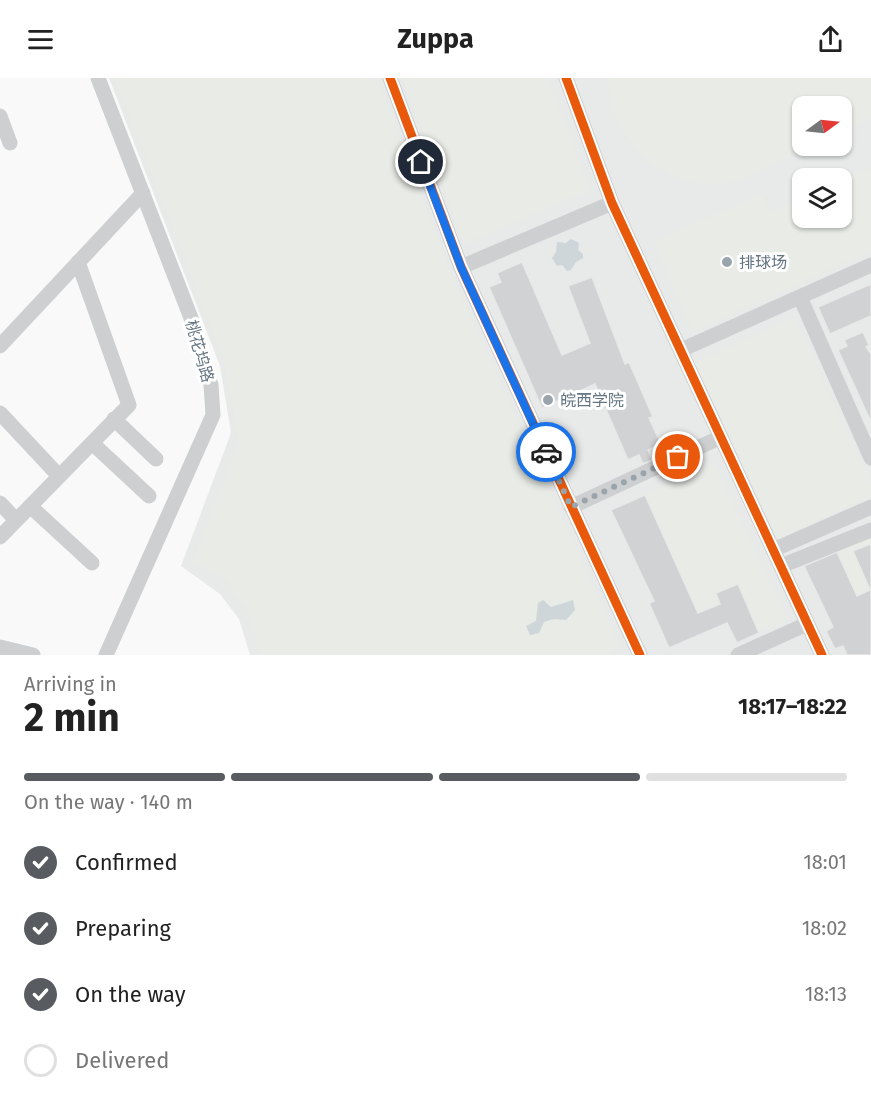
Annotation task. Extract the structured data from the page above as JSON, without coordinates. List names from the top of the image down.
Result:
{
  "streets": {
    "street": ["桃花坞路"]
  },
  "places": ["排球场", "皖西学院"],
  "north": "right",
  "page": {
    "header": "Zuppa",
    "heading": ["2 min", "Arriving in", "18:17–18:22"],
    "bar": "On the way · 140 m",
    "list": [
      ["Confirmed", "18:01"],
      ["Preparing", "18:02"],
      ["On the way", "18:13"],
      "Delivered"
    ]
  }
}
